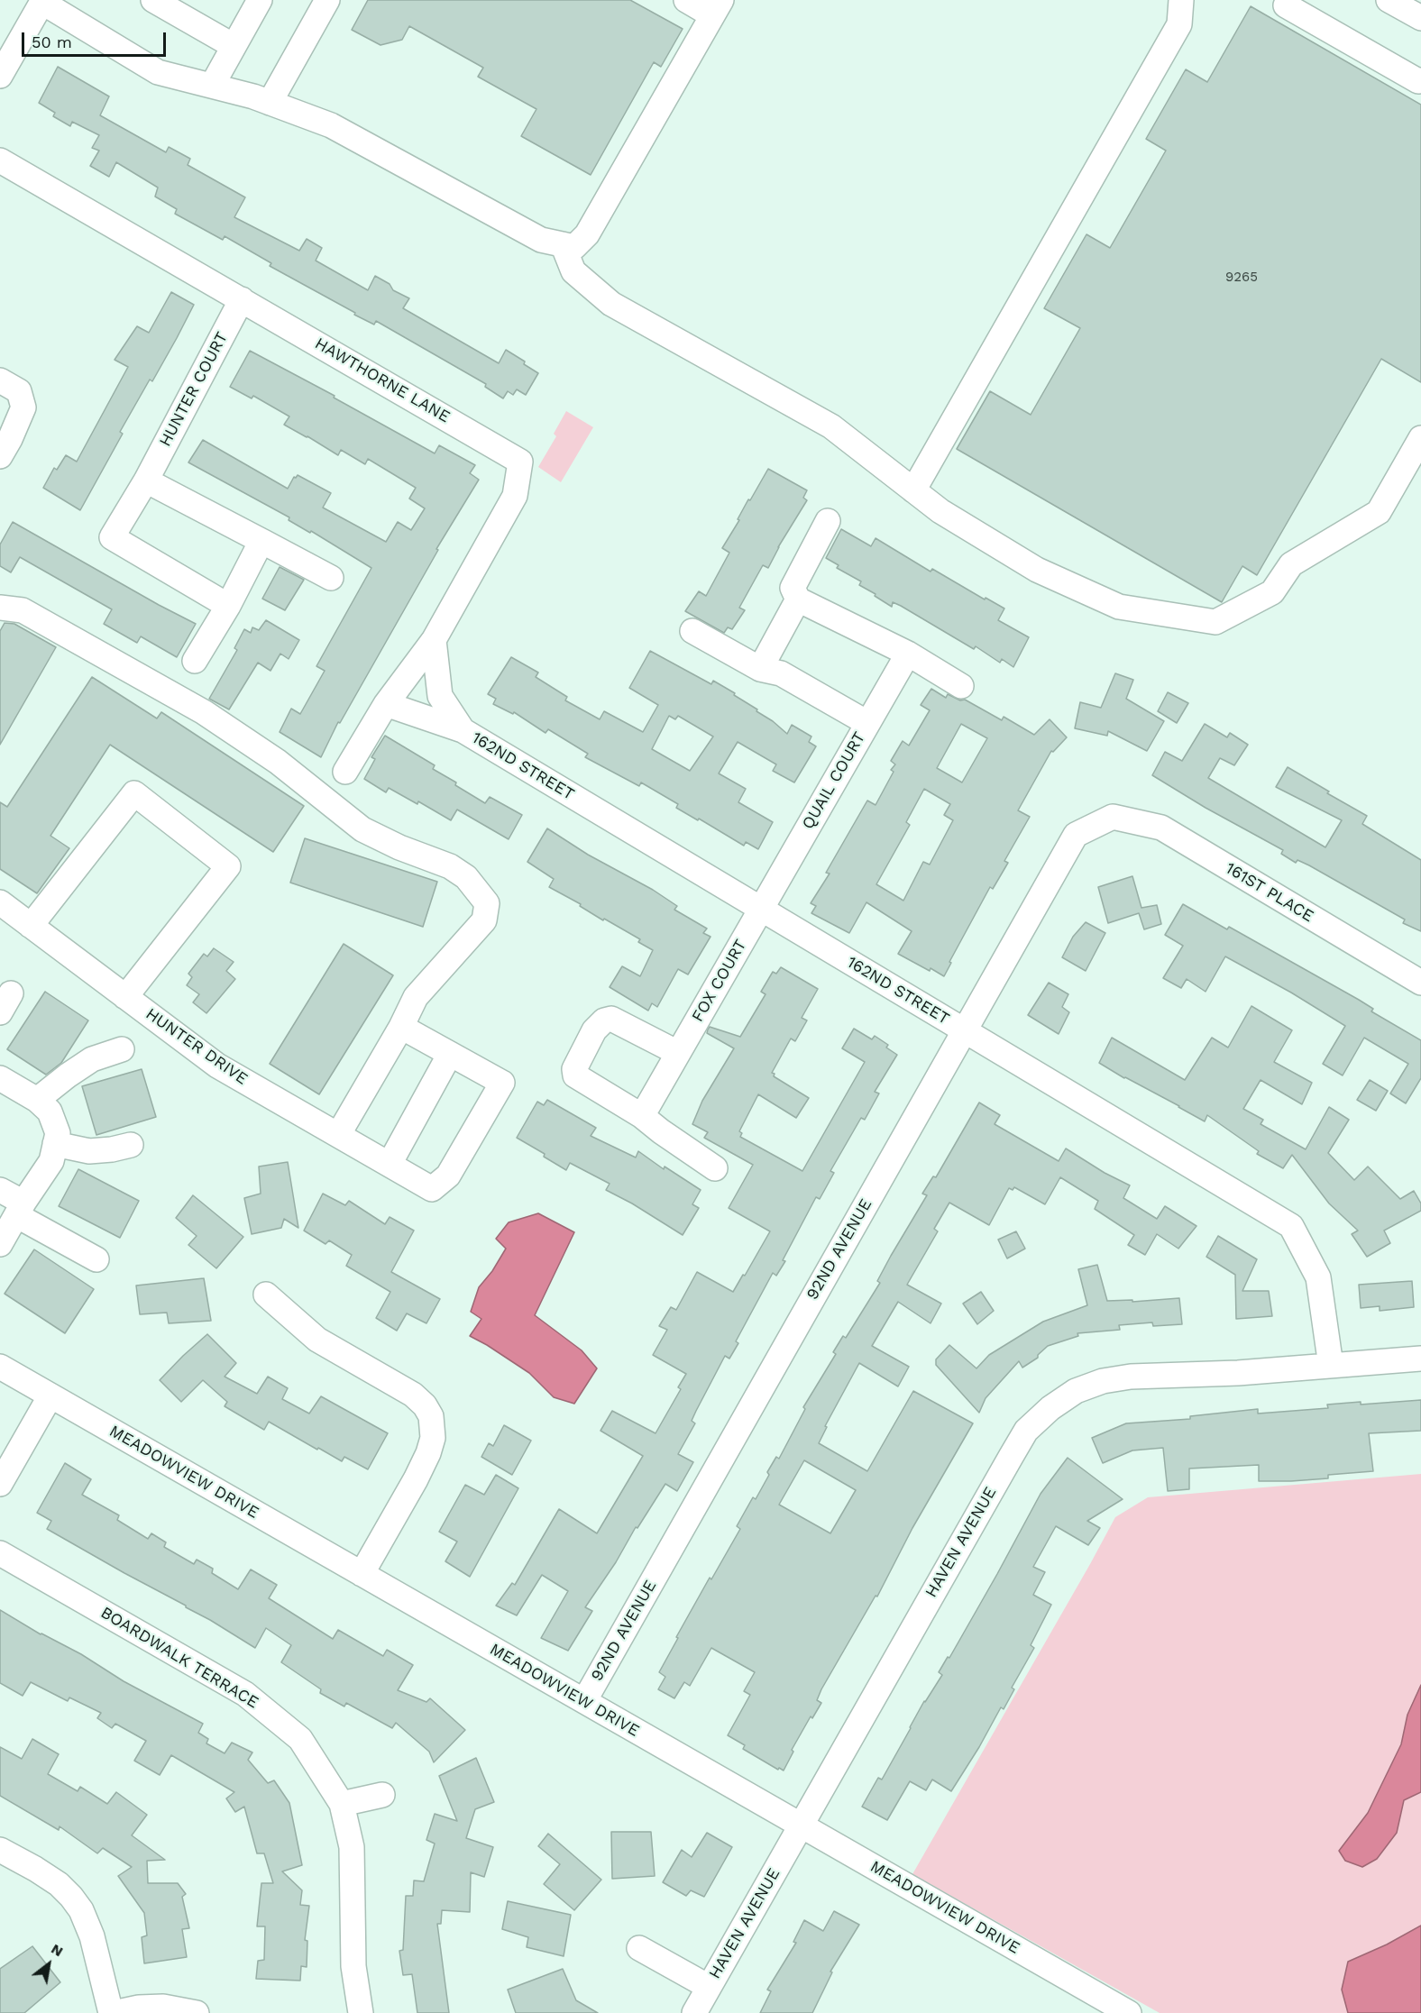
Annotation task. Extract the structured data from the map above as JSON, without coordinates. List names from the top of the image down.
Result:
{
  "streets": {
    "street": [
      "HAWTHORNE LANE",
      "HUNTER COURT",
      "162ND STREET",
      "QUAIL COURT",
      "161ST PLACE",
      "FOX COURT",
      "HUNTER DRIVE",
      "92ND AVENUE",
      "MEADOWVIEW DRIVE",
      "HAVEN AVENUE",
      "BOARDWALK TERRACE"
    ]
  },
  "crossings": [
    ["HAWTHORNE LANE", "HUNTER COURT"],
    ["HAWTHORNE LANE", "162ND STREET"],
    ["162ND STREET", "QUAIL COURT"],
    ["162ND STREET", "FOX COURT"],
    ["162ND STREET", "92ND AVENUE"],
    ["162ND STREET", "HAVEN AVENUE"],
    ["QUAIL COURT", "FOX COURT"],
    ["161ST PLACE", "92ND AVENUE"],
    ["92ND AVENUE", "MEADOWVIEW DRIVE"],
    ["MEADOWVIEW DRIVE", "HAVEN AVENUE"]
  ],
  "house_numbers": ["9265"],
  "scale_bar": "50 m",
  "north": "top right"
}
